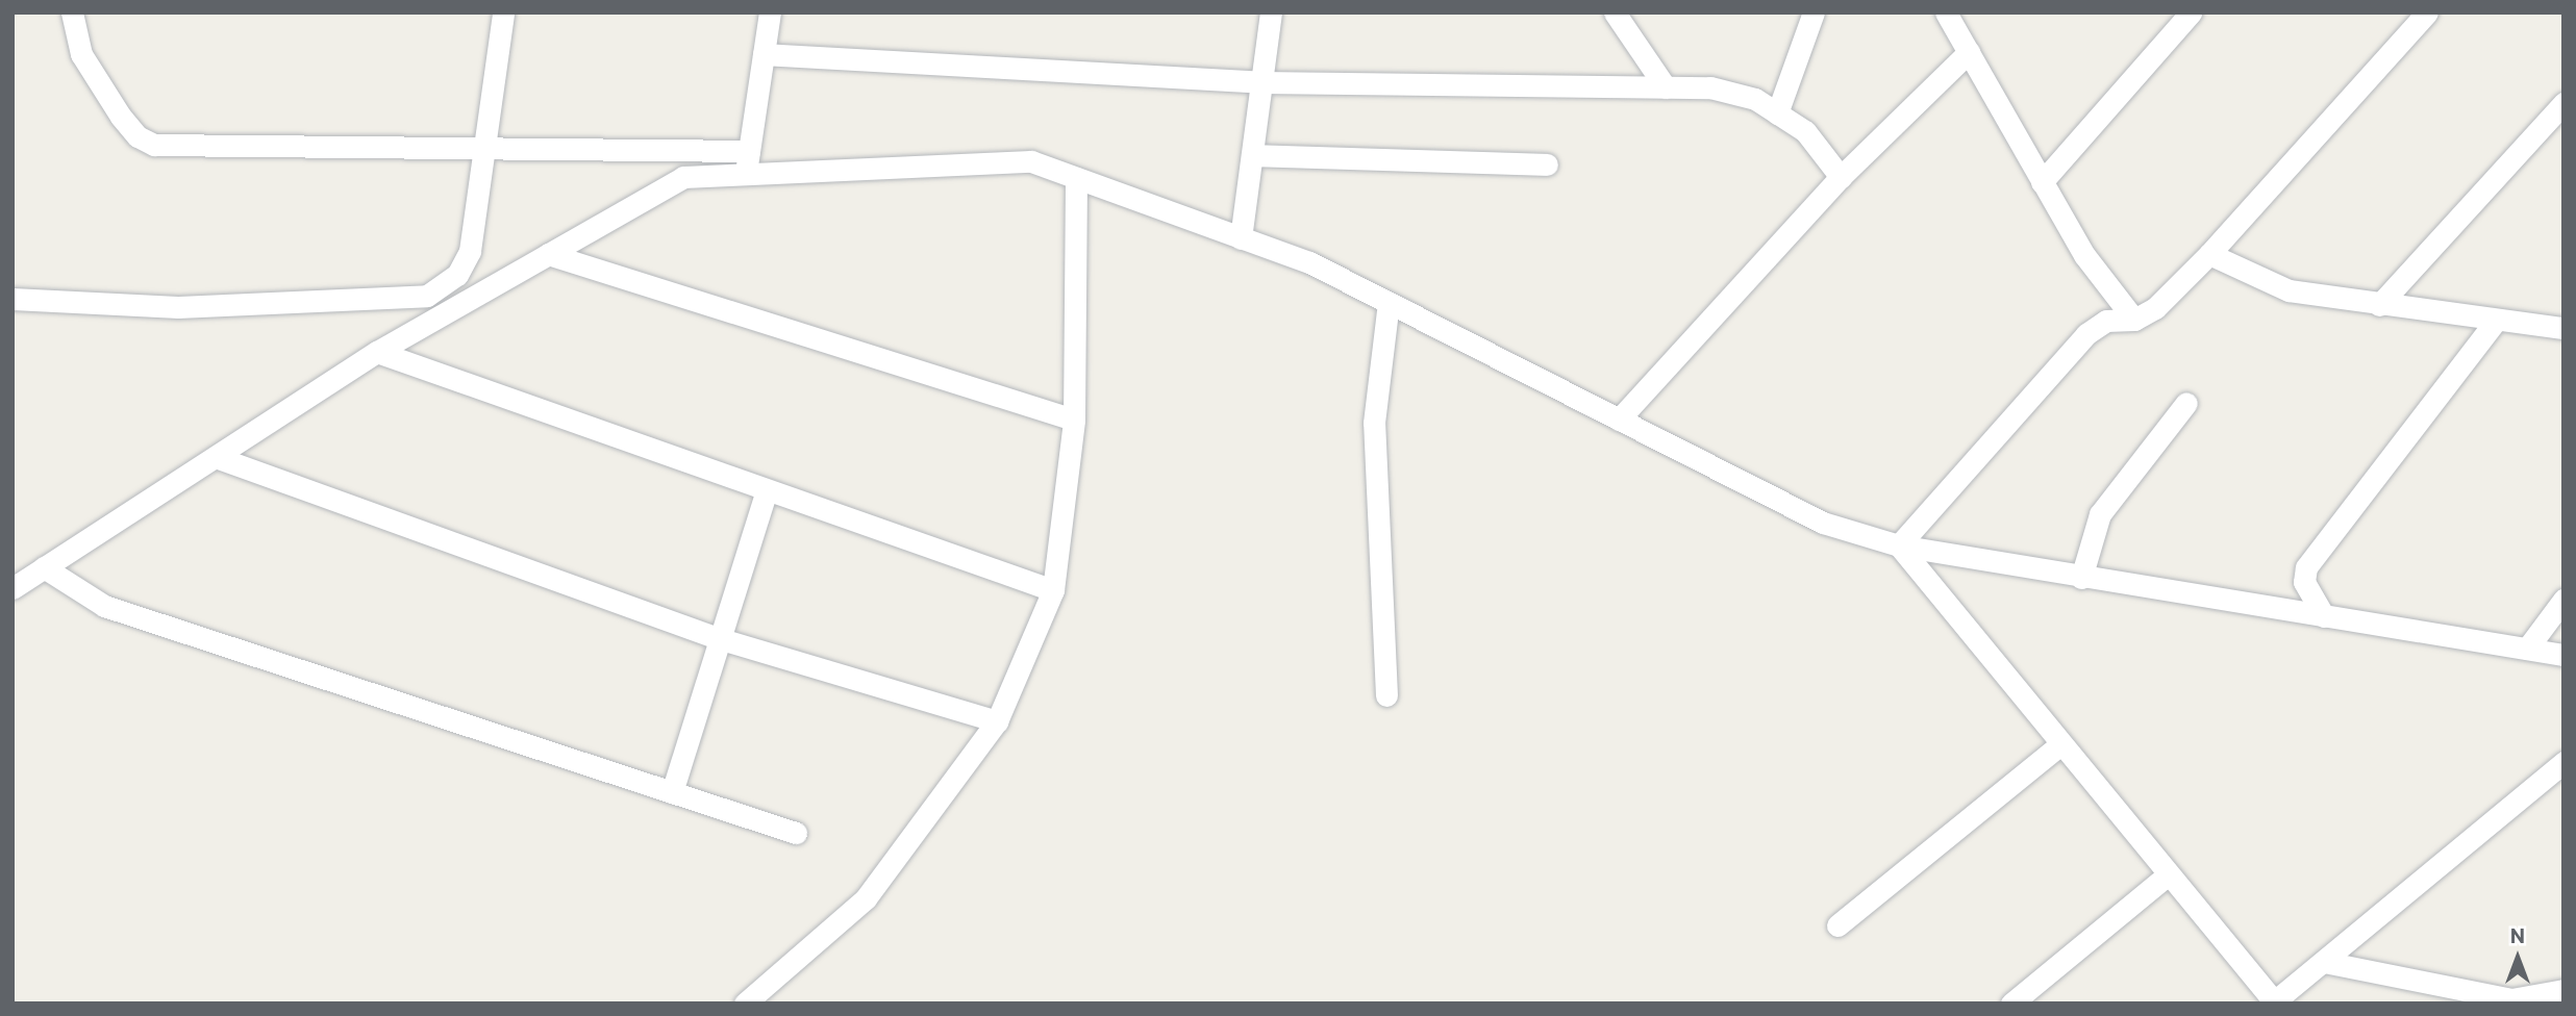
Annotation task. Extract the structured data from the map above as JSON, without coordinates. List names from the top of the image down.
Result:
{
  "north": "top"
}
